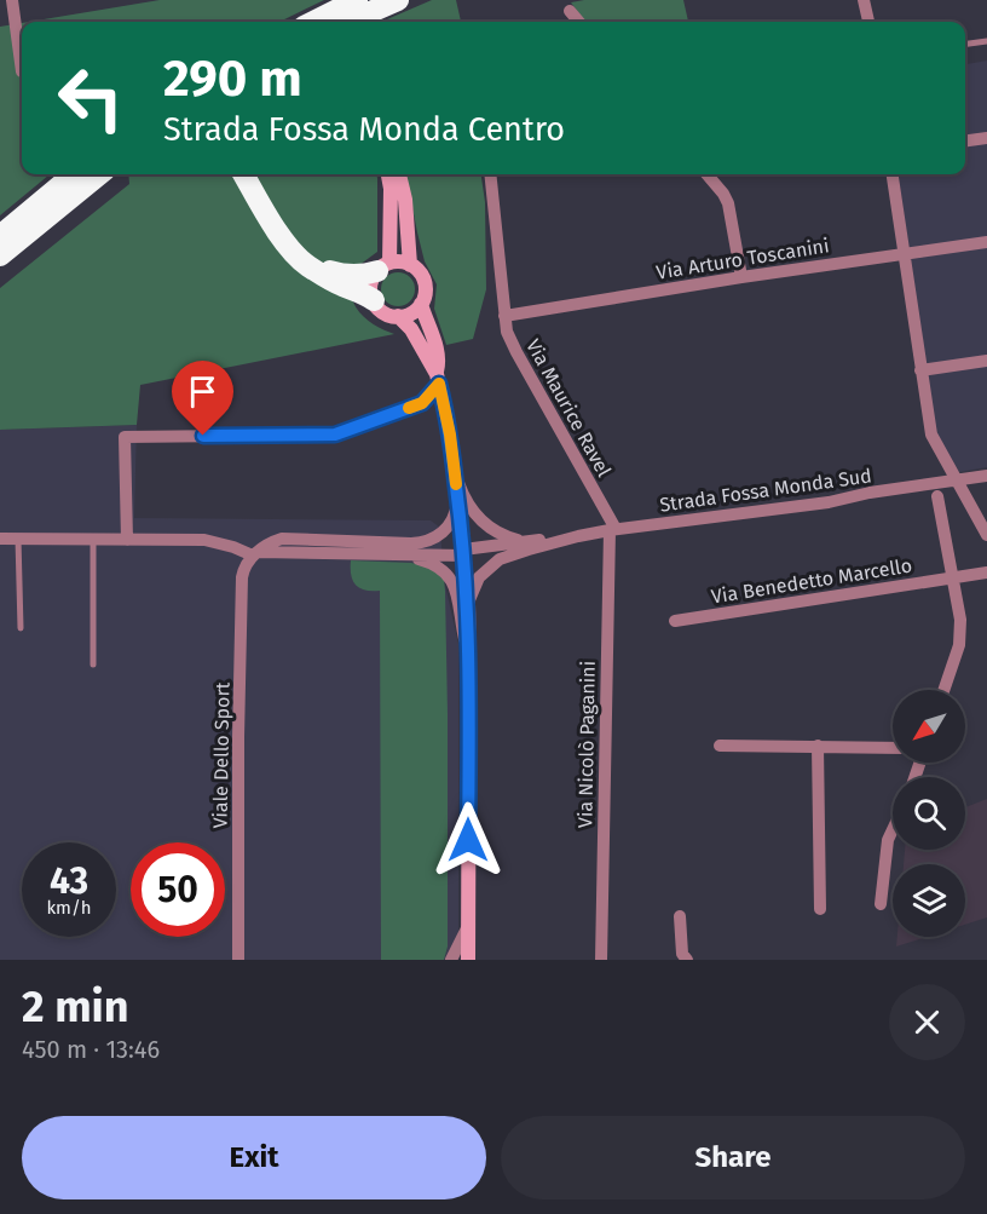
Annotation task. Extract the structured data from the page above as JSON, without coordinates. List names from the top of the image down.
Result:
{
  "streets": {
    "street": [
      "Via Arturo Toscanini",
      "Via Maurice Ravel",
      "Strada Fossa Monda Sud",
      "Via Benedetto Marcello",
      "Via Nicolò Paganini",
      "Viale Dello Sport"
    ]
  },
  "crossings": [
    ["Via Arturo Toscanini", "Via Maurice Ravel"],
    ["Via Maurice Ravel", "Strada Fossa Monda Sud"],
    ["Via Maurice Ravel", "Via Nicolò Paganini"],
    ["Strada Fossa Monda Sud", "Via Nicolò Paganini"]
  ],
  "north": "bottom left",
  "page": {
    "turn": ["290 m", "Strada Fossa Monda Centro"],
    "speed": "43 km/h",
    "limit": "50",
    "heading": ["2 min", "450 m · 13:46"],
    "buttons": ["Exit", "Share"]
  }
}
